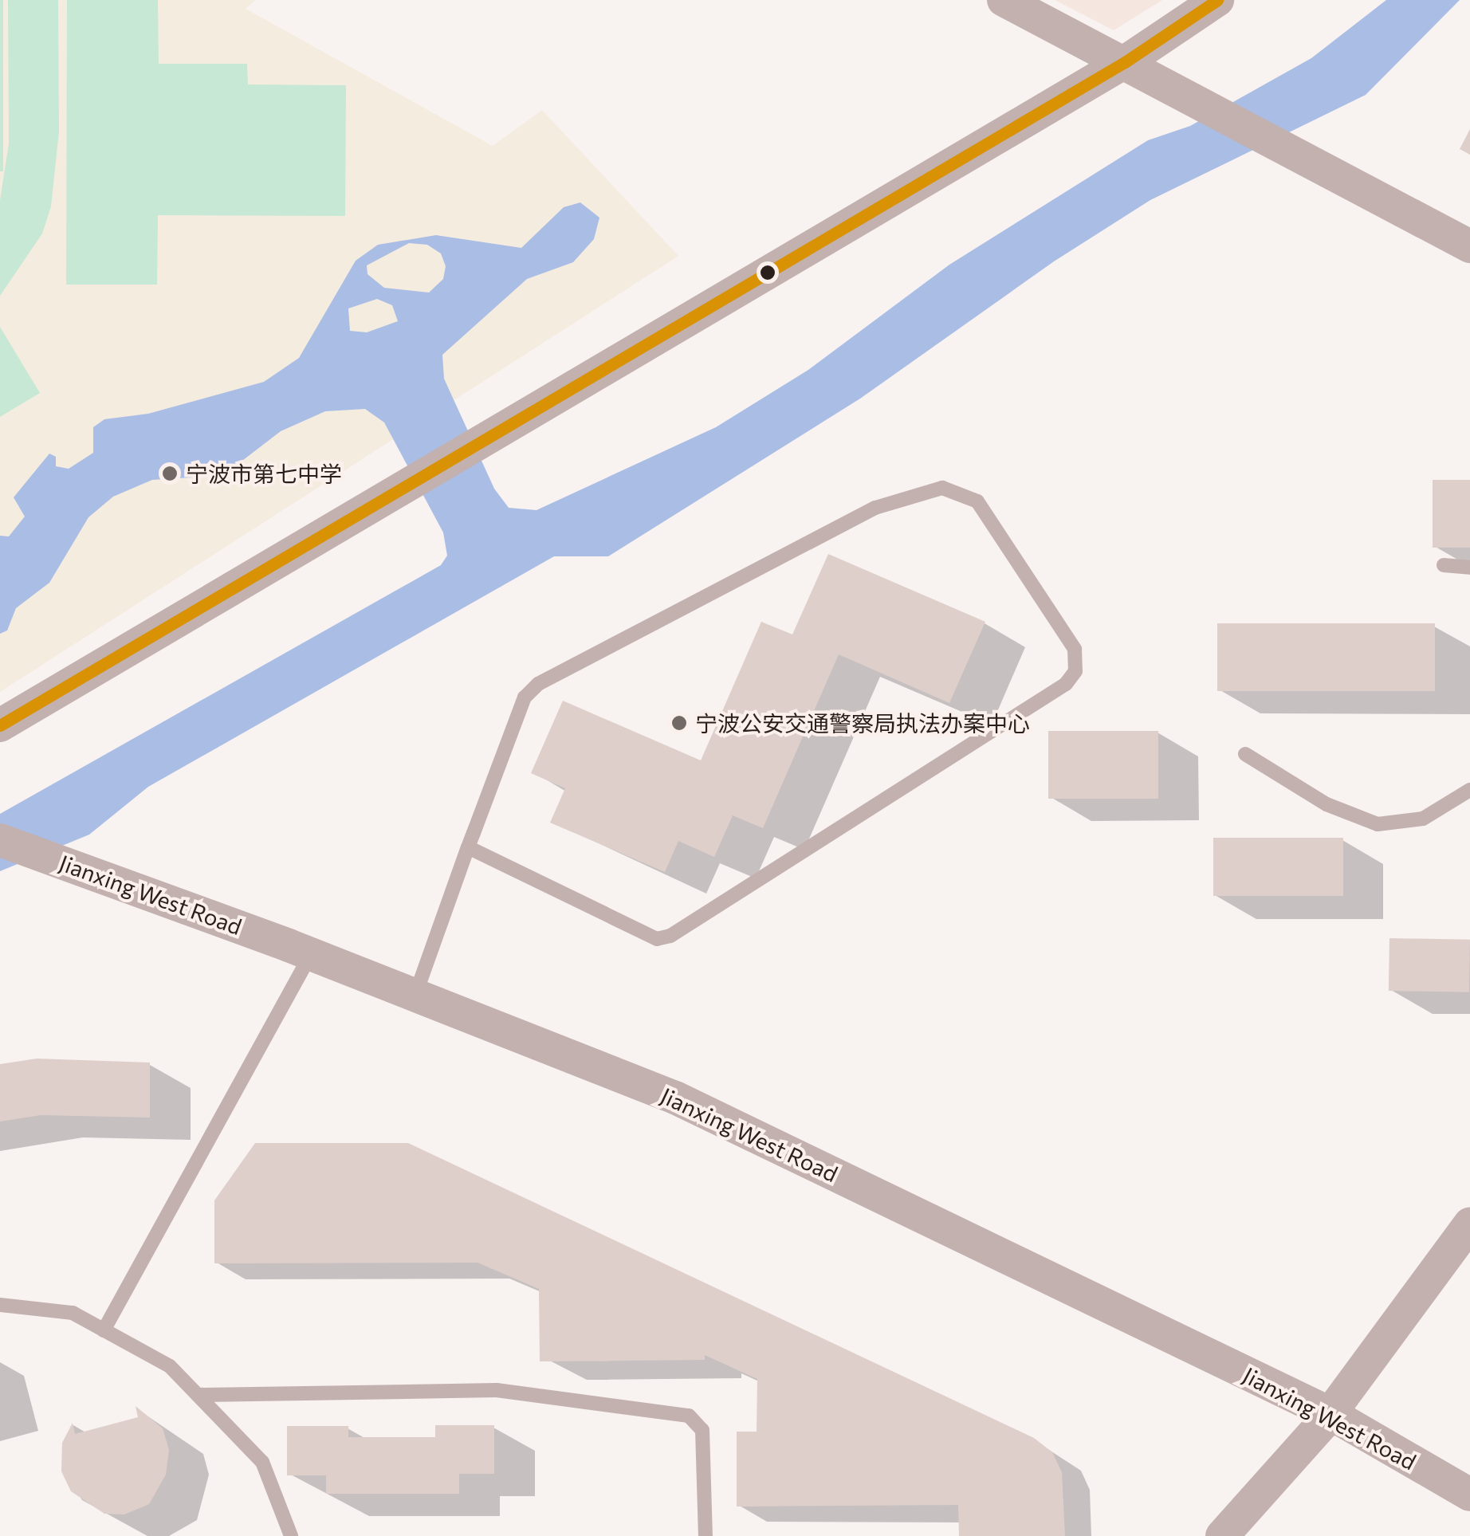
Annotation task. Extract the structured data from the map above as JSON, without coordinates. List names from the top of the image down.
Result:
{
  "streets": {
    "street": ["Jianxing West Road"]
  },
  "places": ["宁波市第七中学", "宁波公安交通警察局执法办案中心"]
}
